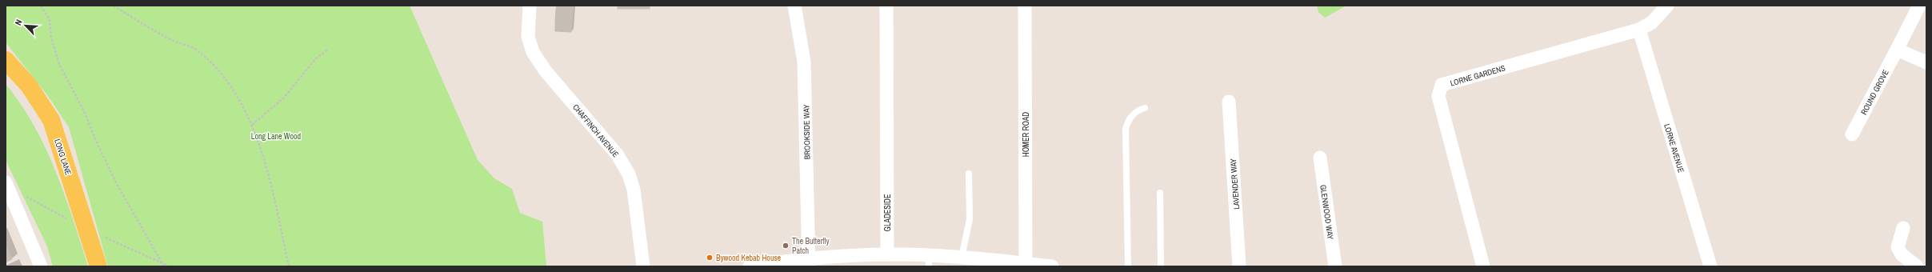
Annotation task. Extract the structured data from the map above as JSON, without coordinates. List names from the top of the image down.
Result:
{
  "streets": {
    "main road": ["LONG LANE"],
    "street": [
      "LORNE GARDENS",
      "ROUND GROVE",
      "CHAFFINCH AVENUE",
      "BROOKSIDE WAY",
      "HOMER ROAD",
      "LORNE AVENUE",
      "LAVENDER WAY",
      "GLENWOOD WAY",
      "GLADESIDE"
    ]
  },
  "crossings": [
    ["LORNE GARDENS", "LORNE AVENUE"]
  ],
  "parks": ["Long Lane Wood"],
  "places": ["The Butterfly Patch", "Bywood Kebab House"],
  "north": "top left"
}
